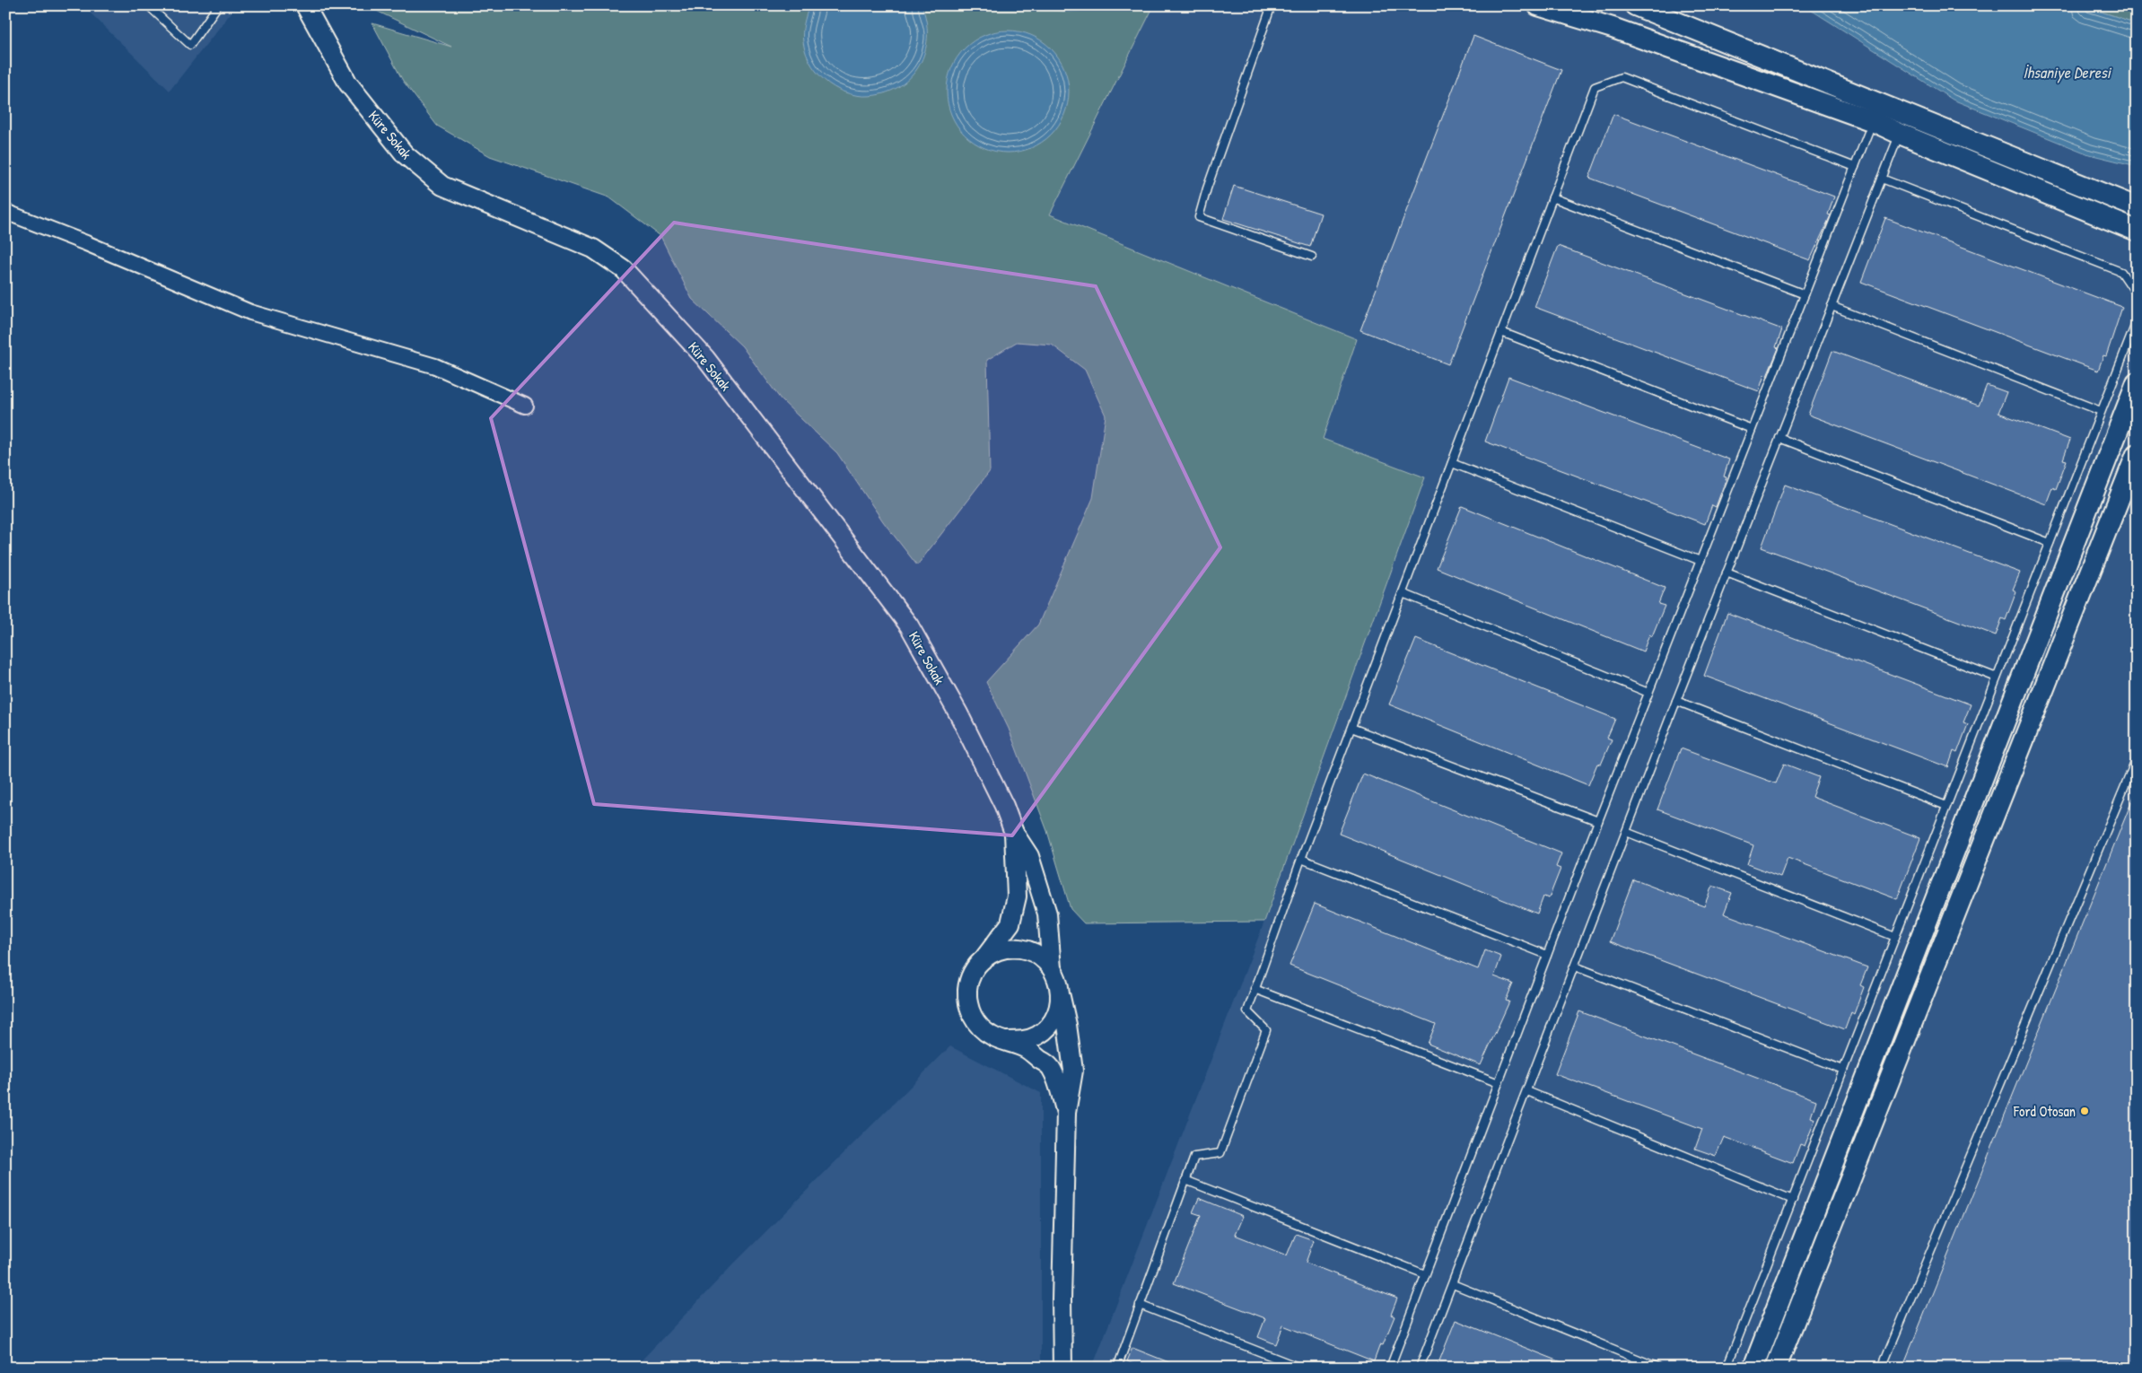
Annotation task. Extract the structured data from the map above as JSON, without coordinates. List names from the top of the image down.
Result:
{
  "streets": {
    "street": ["Küre Sokak"]
  },
  "water": ["İhsaniye Deresi"],
  "places": ["Ford Otosan"]
}
